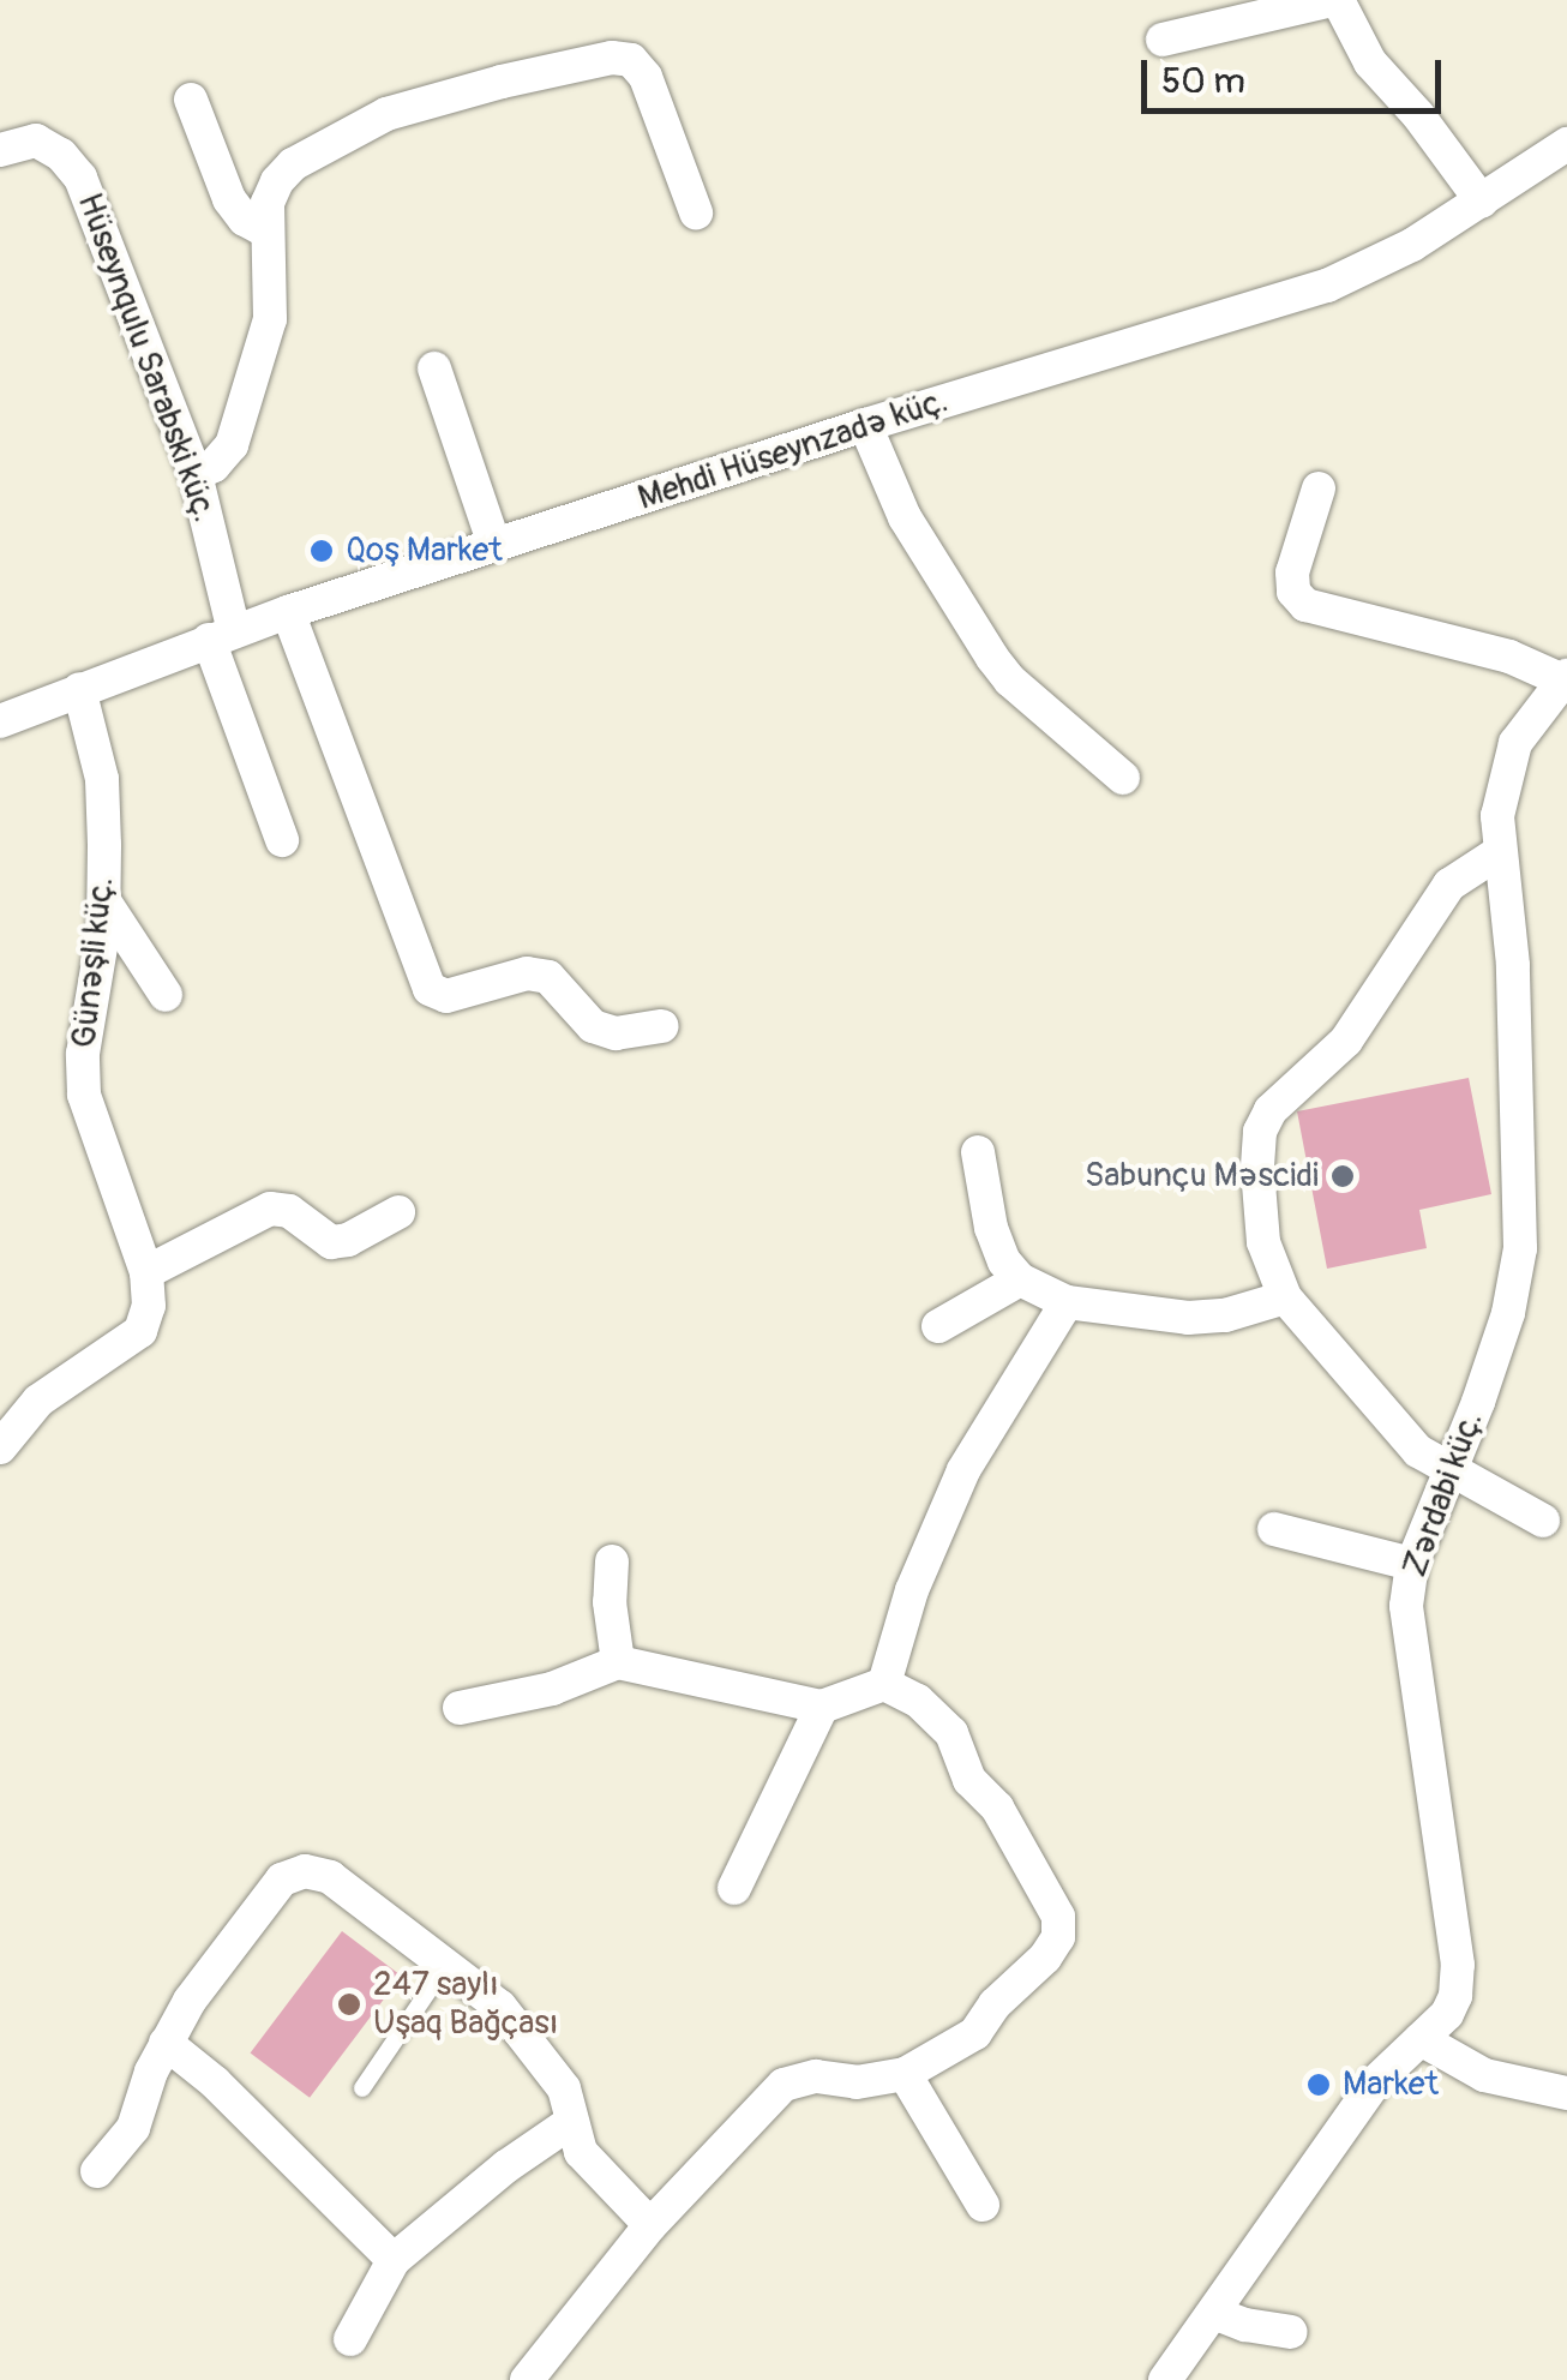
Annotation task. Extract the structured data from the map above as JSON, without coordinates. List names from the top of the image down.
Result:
{
  "streets": {
    "street": [
      "Hüseynqulu Sarabski küç.",
      "Mehdi Hüseynzadə küç.",
      "Günəşli küç.",
      "Zərdabi küç."
    ]
  },
  "crossings": [
    ["Hüseynqulu Sarabski küç.", "Mehdi Hüseynzadə küç."],
    ["Mehdi Hüseynzadə küç.", "Günəşli küç."]
  ],
  "places": [
    "Qoş Market",
    "Sabunçu Məscidi",
    "247 saylı Uşaq Bağçası",
    "Market"
  ],
  "scale_bar": "50 m"
}
